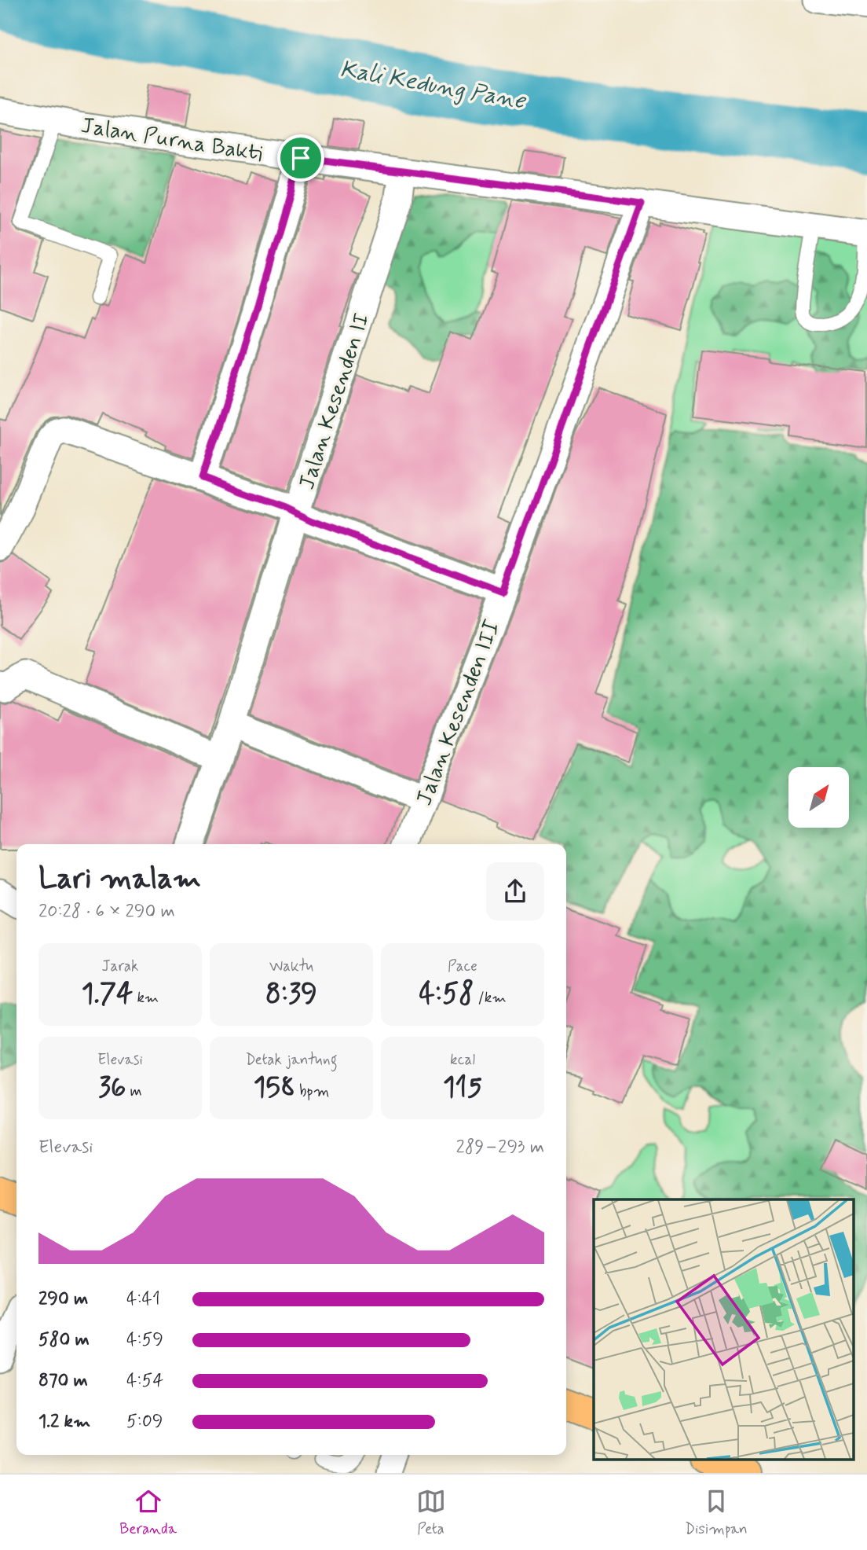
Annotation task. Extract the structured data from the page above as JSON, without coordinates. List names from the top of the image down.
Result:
{
  "streets": {
    "street": ["Jalan Purna Bakti", "Jalan Kesenden II", "Jalan Kesenden III"]
  },
  "crossings": [
    ["Jalan Purna Bakti", "Jalan Kesenden II"],
    ["Jalan Purna Bakti", "Jalan Kesenden III"]
  ],
  "water": ["Kali Kedung Pane"],
  "north": "top right",
  "page": {
    "heading": ["Lari malam", "20:28 · 6 × 290 m"],
    "stats": [
      ["Jarak", "1.74 km"],
      ["Waktu", "8:39"],
      ["Pace", "4:58 /km"],
      ["Elevasi", "36 m"],
      ["Detak jantung", "158 bpm"],
      ["kcal", "115"]
    ],
    "chart": ["Elevasi", "289–293 m"],
    "list": [
      {
        "name": "290 m",
        "note": "4:41"
      },
      {
        "name": "580 m",
        "note": "4:59"
      },
      {
        "name": "870 m",
        "note": "4:54"
      },
      {
        "name": "1.2 km",
        "note": "5:09"
      }
    ],
    "tabs": ["Beranda", "Peta", "Disimpan"]
  }
}
